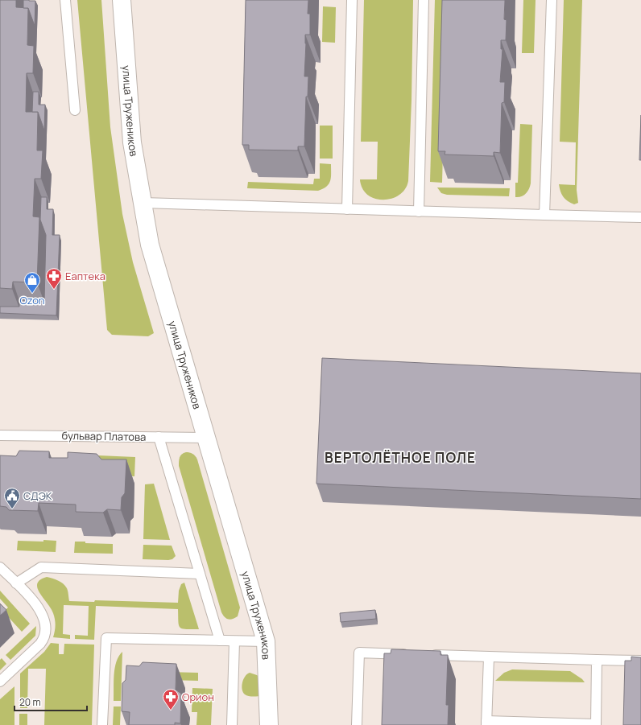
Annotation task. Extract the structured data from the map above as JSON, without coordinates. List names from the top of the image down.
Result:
{
  "streets": {
    "street": ["улица Тружеников"],
    "lane": ["бульвар Платова"]
  },
  "crossings": [
    ["улица Тружеников", "бульвар Платова"]
  ],
  "districts": ["ВЕРТОЛЁТНОЕ ПОЛЕ"],
  "places": {
    "pharmacy": ["Еаптека", "Орион"],
    "shop": ["Ozon"],
    "public building": ["СДЭК"]
  },
  "scale_bar": "20 m"
}
